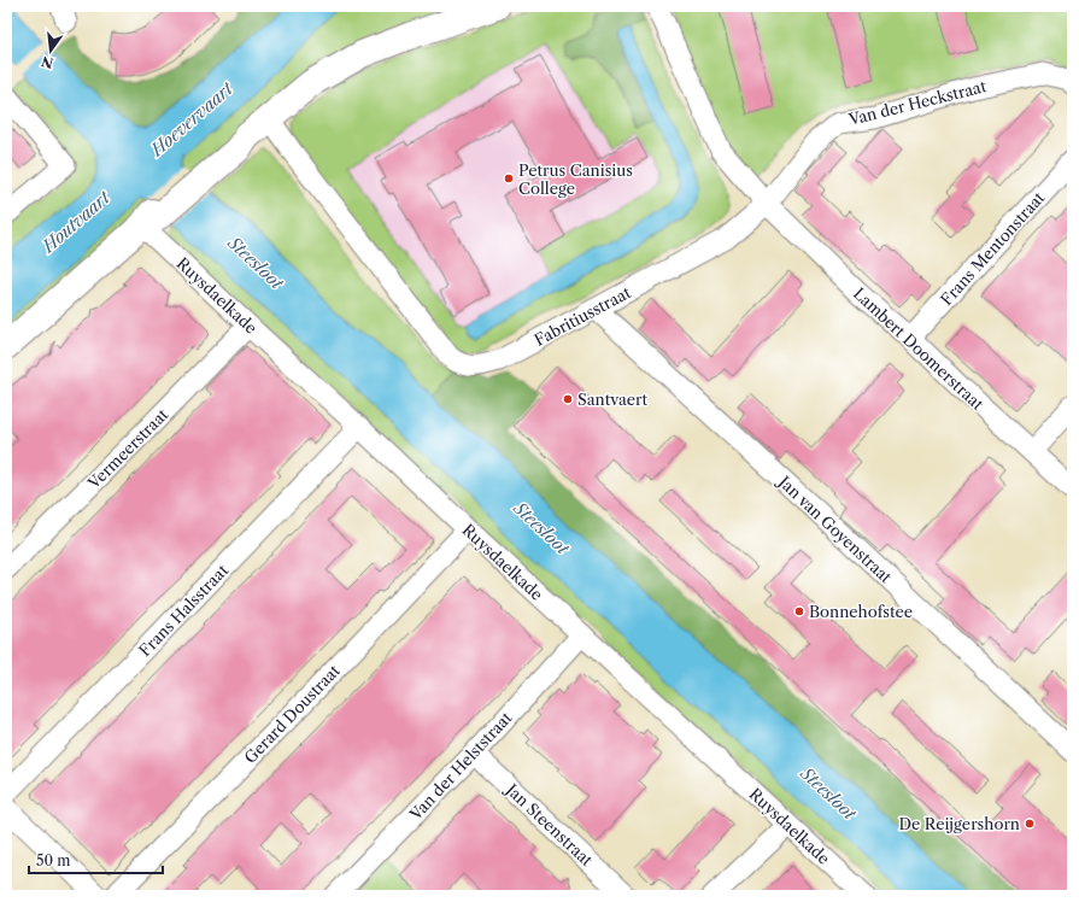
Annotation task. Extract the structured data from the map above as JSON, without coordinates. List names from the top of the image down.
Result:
{
  "streets": {
    "street": [
      "Van der Heckstraat",
      "Frans Mentonstraat",
      "Ruysdaelkade",
      "Fabritiusstraat",
      "Lambert Doomerstraat",
      "Vermeerstraat",
      "Jan van Goyenstraat",
      "Frans Halsstraat",
      "Gerard Doustraat",
      "Van der Helststraat",
      "Jan Steenstraat"
    ]
  },
  "crossings": [
    ["Van der Heckstraat", "Fabritiusstraat"],
    ["Van der Heckstraat", "Lambert Doomerstraat"],
    ["Frans Mentonstraat", "Lambert Doomerstraat"],
    ["Ruysdaelkade", "Vermeerstraat"],
    ["Ruysdaelkade", "Frans Halsstraat"],
    ["Ruysdaelkade", "Gerard Doustraat"],
    ["Ruysdaelkade", "Van der Helststraat"],
    ["Fabritiusstraat", "Lambert Doomerstraat"],
    ["Fabritiusstraat", "Jan van Goyenstraat"],
    ["Van der Helststraat", "Jan Steenstraat"]
  ],
  "water": ["Hoevervaart", "Houtvaart", "Steesloot"],
  "places": [
    "Petrus Canisius College",
    "Santvaert",
    "Bonnehofstee",
    "De Reijgershorn"
  ],
  "scale_bar": "50 m",
  "north": "bottom"
}
